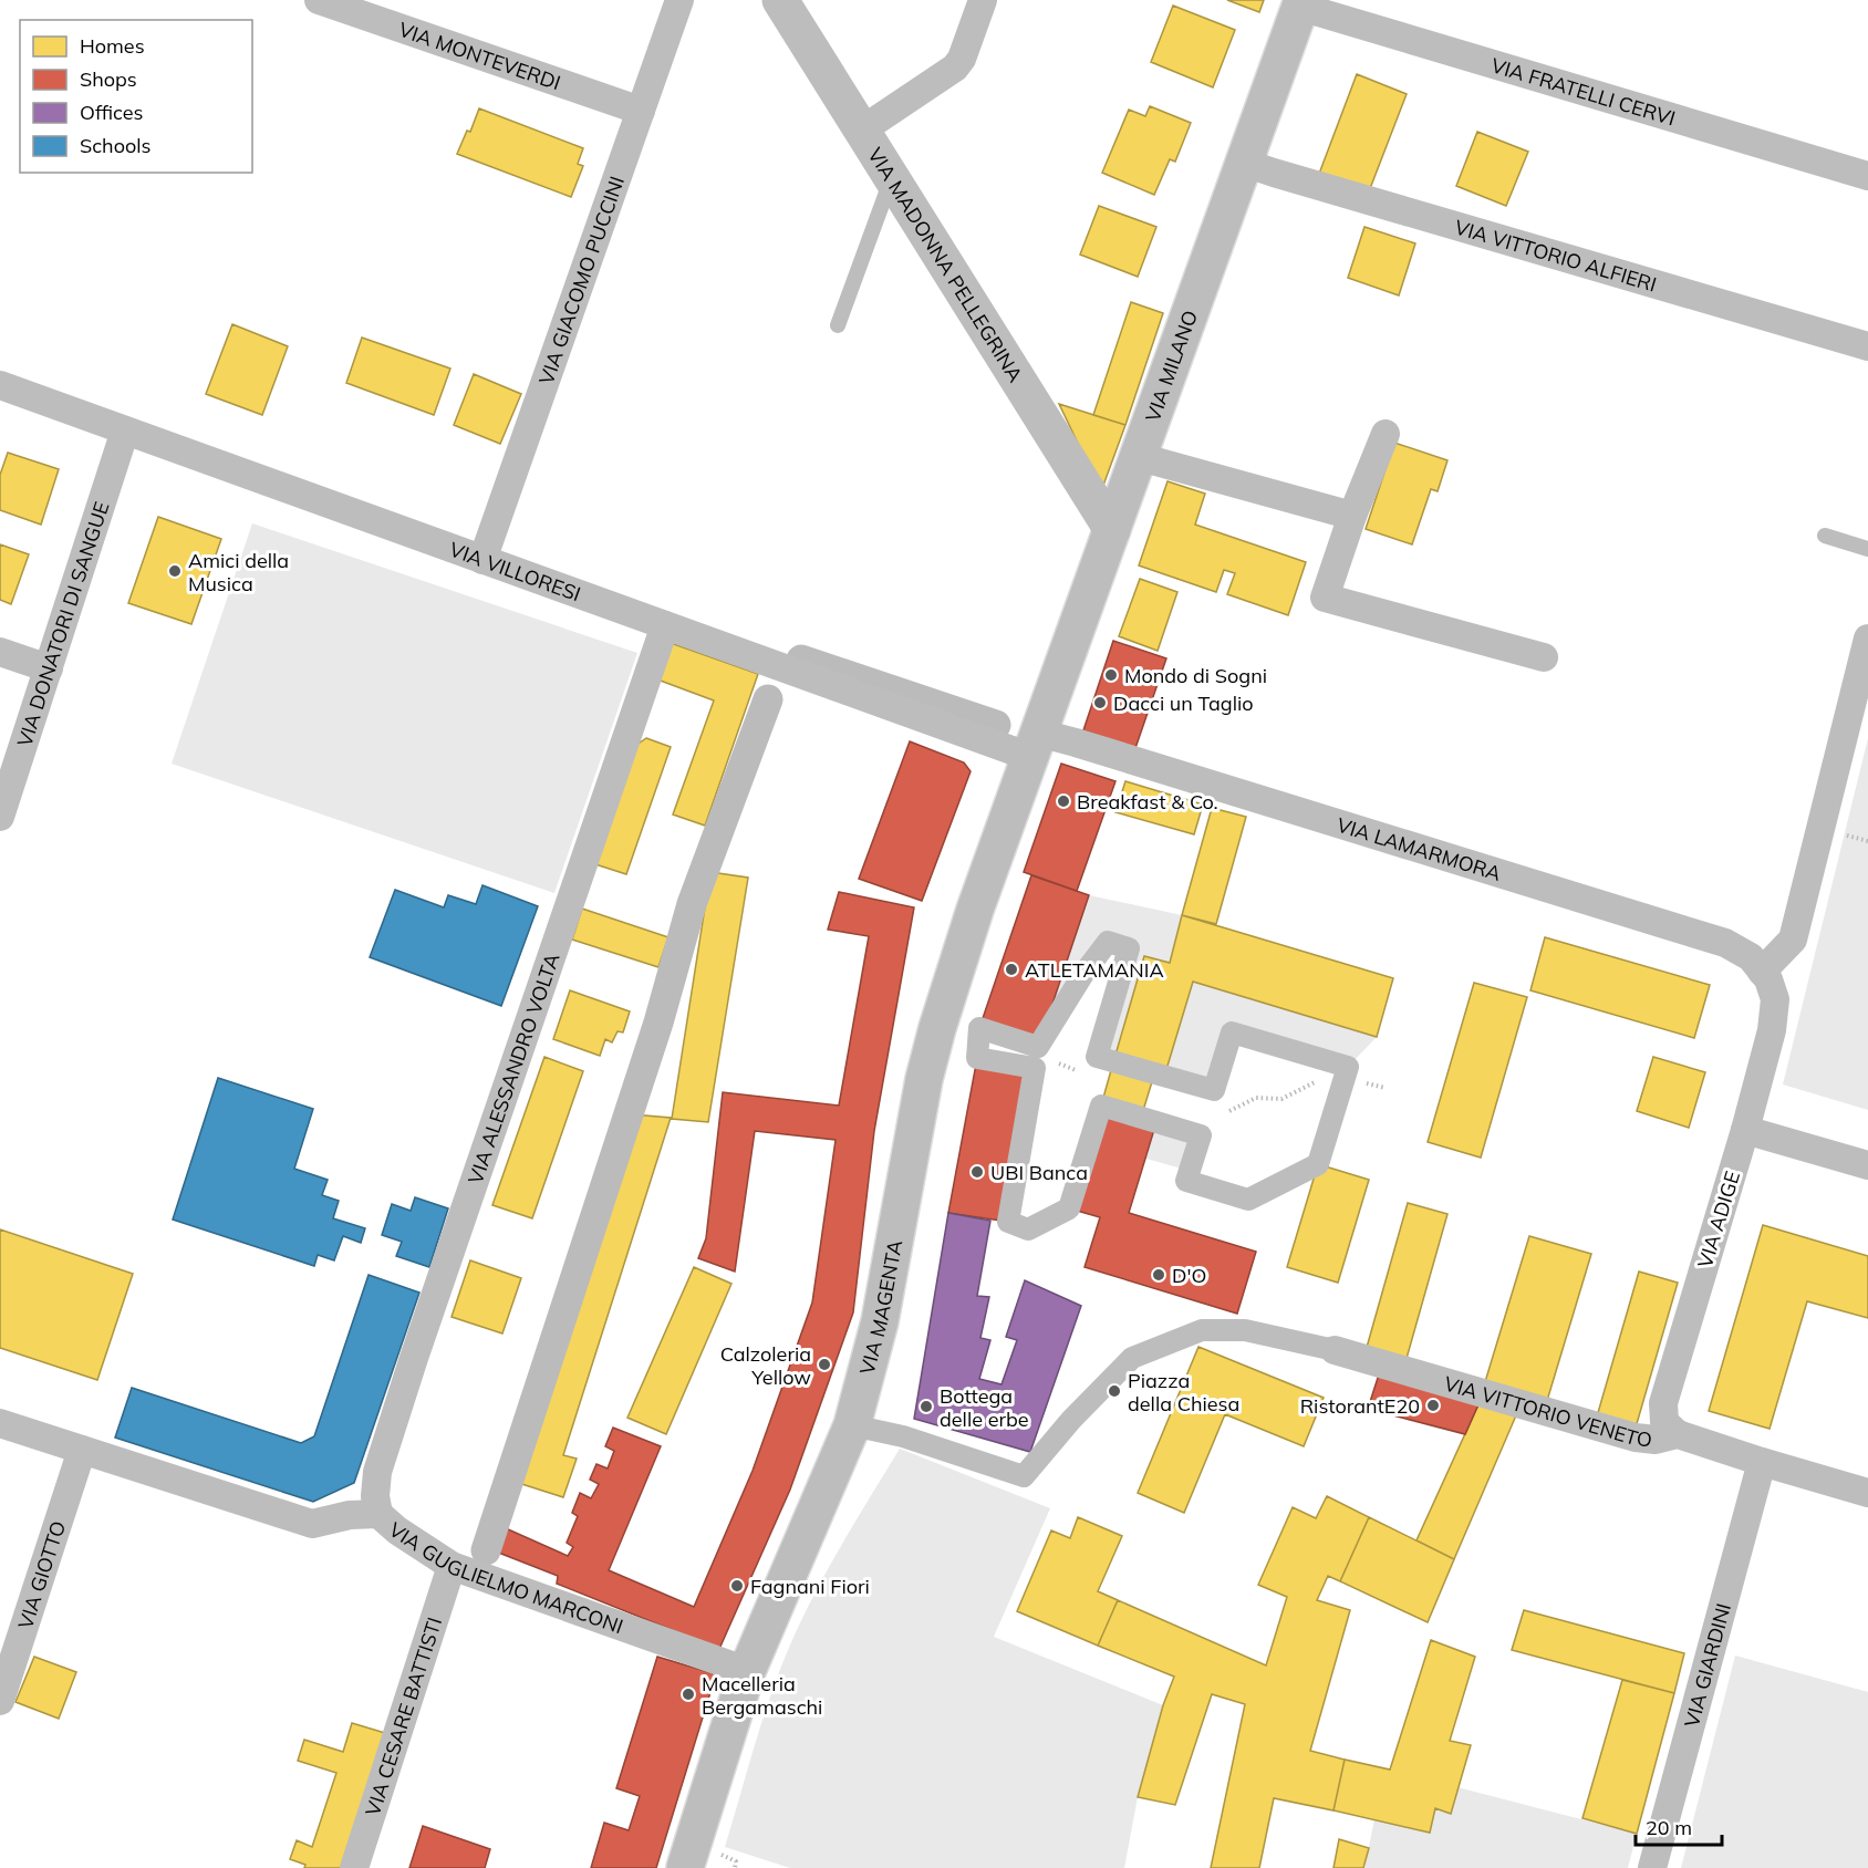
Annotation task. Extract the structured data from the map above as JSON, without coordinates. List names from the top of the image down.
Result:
{
  "streets": {
    "main road": ["VIA MADONNA PELLEGRINA", "VIA MILANO", "VIA MAGENTA"],
    "street": [
      "VIA MONTEVERDI",
      "VIA FRATELLI CERVI",
      "VIA VITTORIO ALFIERI",
      "VIA GIACOMO PUCCINI",
      "VIA VILLORESI",
      "VIA DONATORI DI SANGUE",
      "VIA LAMARMORA",
      "VIA ALESSANDRO VOLTA",
      "VIA ADIGE",
      "VIA VITTORIO VENETO",
      "VIA GUGLIELMO MARCONI",
      "VIA GIOTTO",
      "VIA GIARDINI",
      "VIA CESARE BATTISTI"
    ]
  },
  "crossings": [
    ["VIA MONTEVERDI", "VIA GIACOMO PUCCINI"],
    ["VIA FRATELLI CERVI", "VIA MILANO"],
    ["VIA VITTORIO ALFIERI", "VIA MILANO"],
    ["VIA MADONNA PELLEGRINA", "VIA MILANO"],
    ["VIA GIACOMO PUCCINI", "VIA VILLORESI"],
    ["VIA MILANO", "VIA VILLORESI"],
    ["VIA MILANO", "VIA LAMARMORA"],
    ["VIA MILANO", "VIA MAGENTA"],
    ["VIA VILLORESI", "VIA DONATORI DI SANGUE"],
    ["VIA VILLORESI", "VIA LAMARMORA"],
    ["VIA VILLORESI", "VIA ALESSANDRO VOLTA"],
    ["VIA VILLORESI", "VIA MAGENTA"],
    ["VIA LAMARMORA", "VIA ADIGE"],
    ["VIA LAMARMORA", "VIA MAGENTA"],
    ["VIA ALESSANDRO VOLTA", "VIA GUGLIELMO MARCONI"],
    ["VIA ADIGE", "VIA VITTORIO VENETO"],
    ["VIA MAGENTA", "VIA GUGLIELMO MARCONI"],
    ["VIA VITTORIO VENETO", "VIA GIARDINI"],
    ["VIA GUGLIELMO MARCONI", "VIA GIOTTO"],
    ["VIA GUGLIELMO MARCONI", "VIA CESARE BATTISTI"]
  ],
  "places": [
    "Amici della Musica",
    "Mondo di Sogni",
    "Dacci un Taglio",
    "Breakfast & Co.",
    "ATLETAMANIA",
    "UBI Banca",
    "D'O",
    "Calzoleria Yellow",
    "Piazza della Chiesa",
    "RistorantE20",
    "Bottega delle erbe",
    "Fagnani Fiori",
    "Macelleria Bergamaschi"
  ],
  "legend": [
    "Homes",
    "Shops",
    "Offices",
    "Schools"
  ],
  "scale_bar": "20 m"
}
